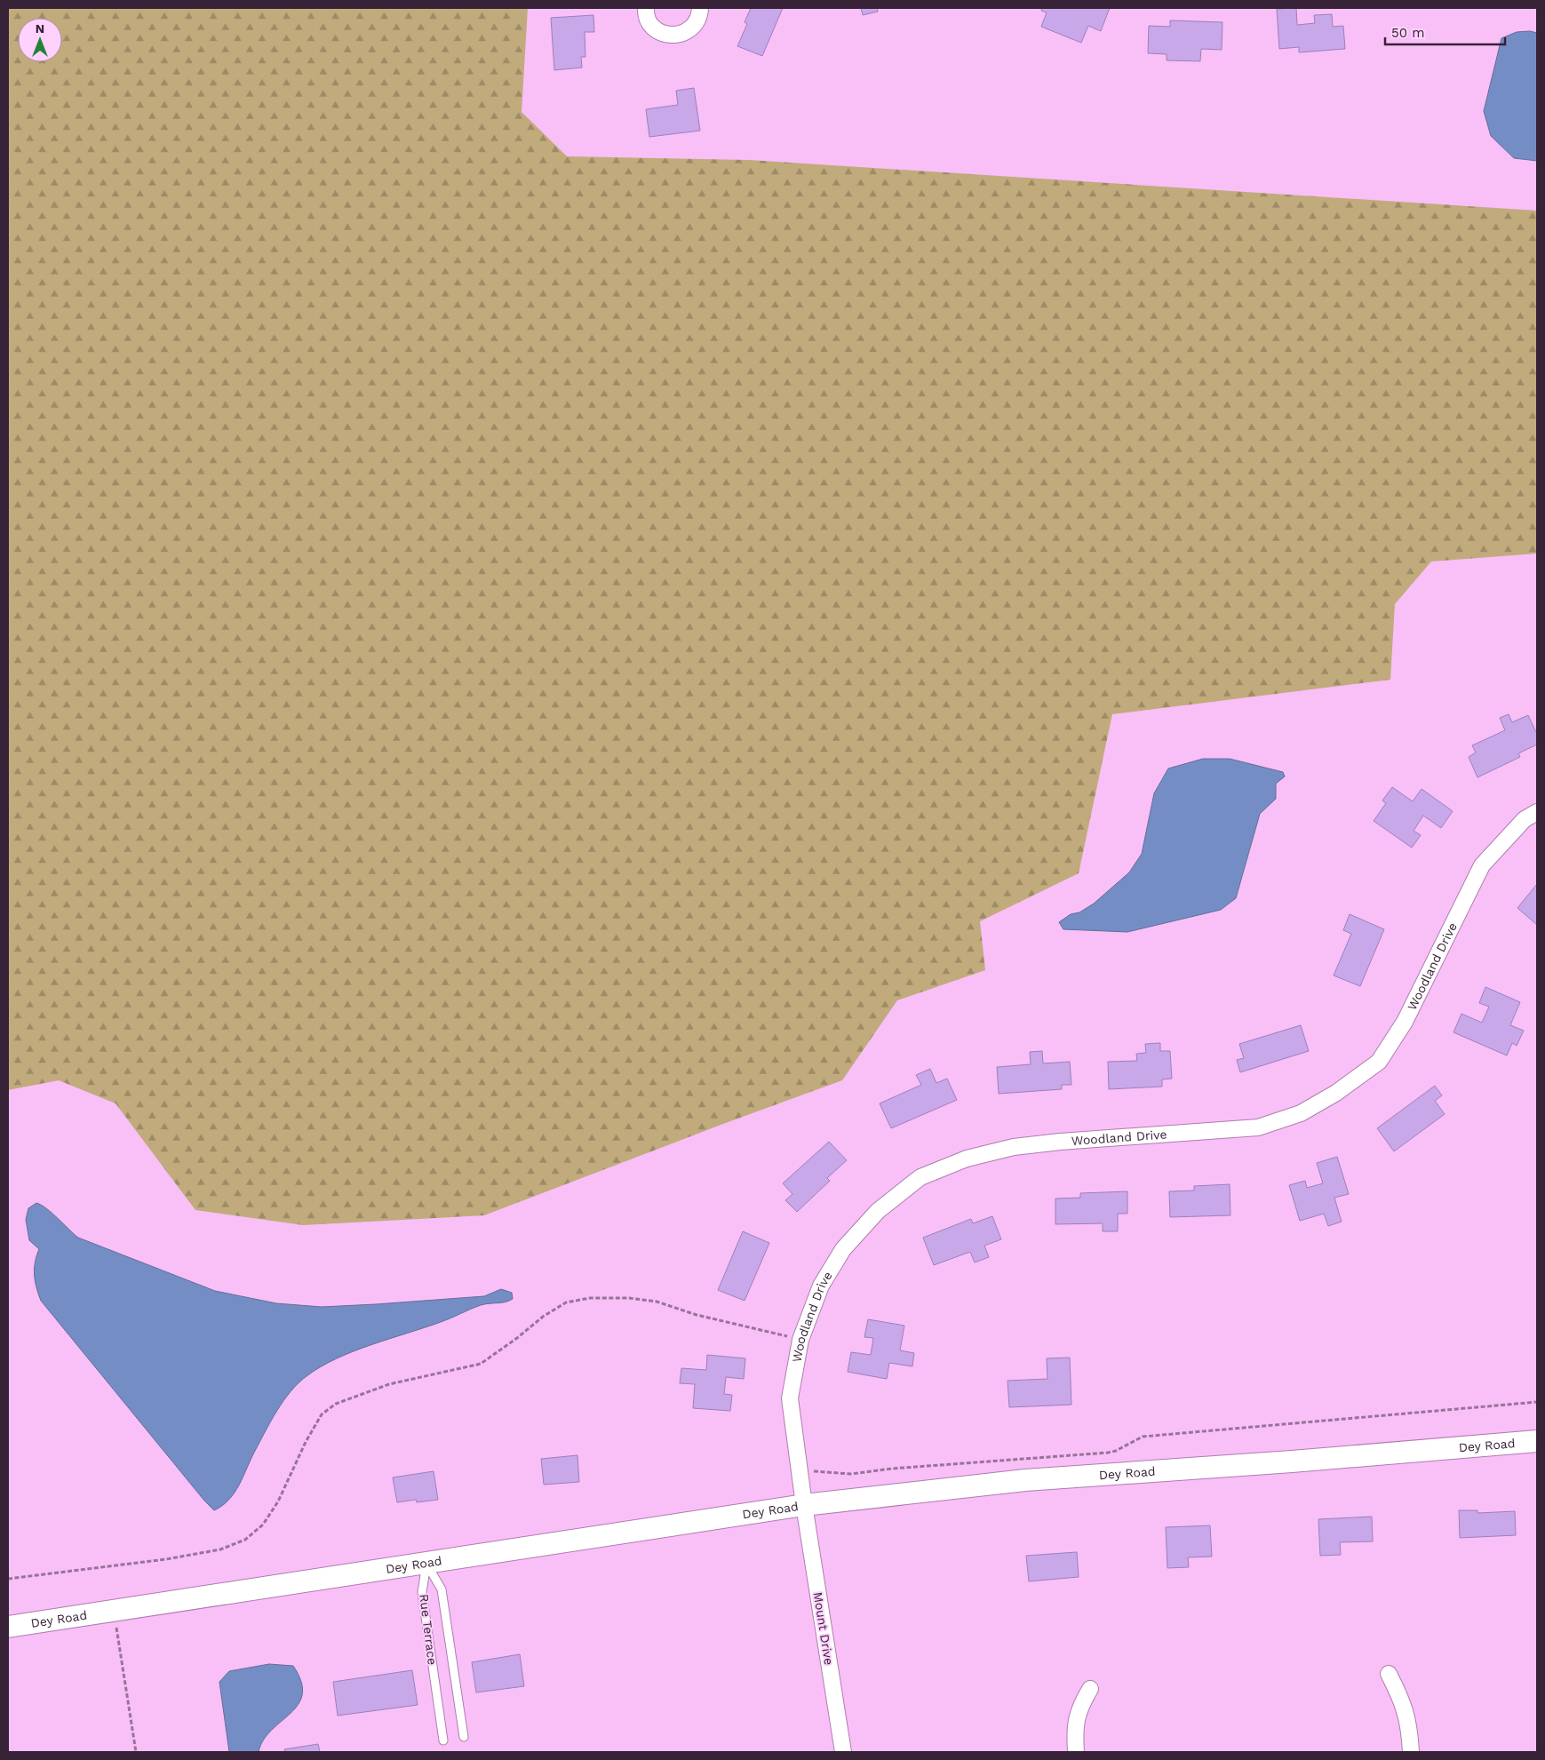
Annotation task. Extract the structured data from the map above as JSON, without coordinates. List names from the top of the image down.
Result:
{
  "streets": {
    "main road": ["Dey Road"],
    "street": ["Woodland Drive", "Mount Drive"],
    "lane": ["Rue Terrace"]
  },
  "crossings": [
    ["Woodland Drive", "Dey Road"],
    ["Woodland Drive", "Mount Drive"],
    ["Dey Road", "Mount Drive"],
    ["Dey Road", "Rue Terrace"]
  ],
  "scale_bar": "50 m",
  "north": "top"
}
